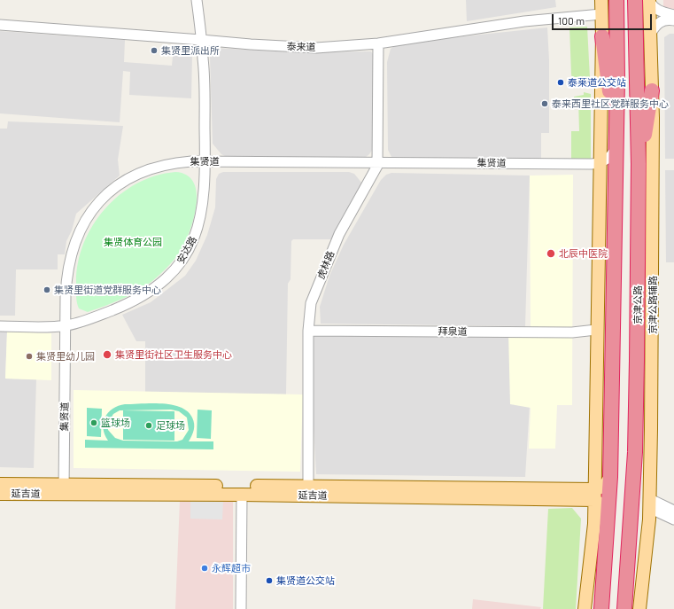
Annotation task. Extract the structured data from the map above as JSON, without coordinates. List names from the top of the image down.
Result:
{
  "streets": {
    "highway": ["京津公路"],
    "main road": ["京津公路辅路", "延吉道"],
    "street": [
      "泰来道",
      "集贤道",
      "安达路",
      "虎林路",
      "拜泉道"
    ]
  },
  "crossings": [
    ["泰来道", "安达路"],
    ["泰来道", "虎林路"],
    ["集贤道", "安达路"],
    ["集贤道", "虎林路"],
    ["集贤道", "延吉道"],
    ["虎林路", "拜泉道"],
    ["虎林路", "延吉道"]
  ],
  "parks": ["集贤体育公园"],
  "places": [
    "集贤里派出所",
    "泰莱道公交站",
    "泰来西里社区党群服务中心",
    "北辰中医院",
    "集贤里街道党群服务中心",
    "集贤里街社区卫生服务中心",
    "集贤里幼儿园",
    "篮球场",
    "足球场",
    "永辉超市",
    "集贤道公交站"
  ],
  "scale_bar": "100 m"
}
